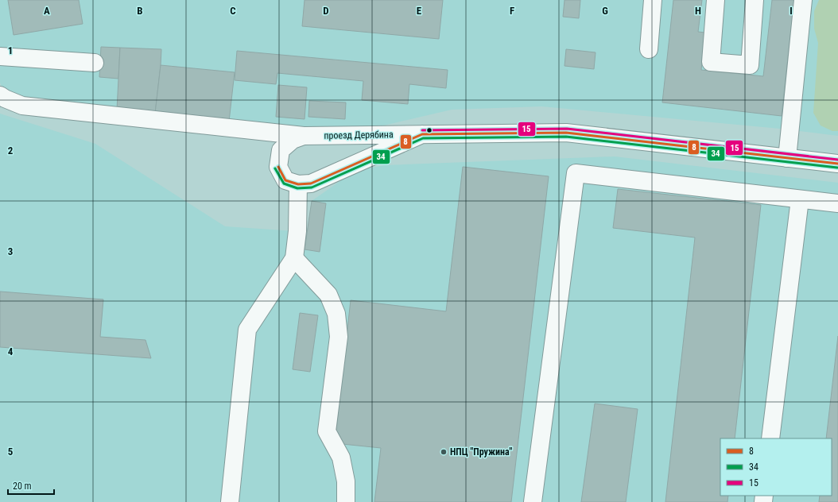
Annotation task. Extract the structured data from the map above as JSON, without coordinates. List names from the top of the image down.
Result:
{
  "streets": {
    "street": ["проезд Дерябина"]
  },
  "places": ["НПЦ \"Пружина\""],
  "lines": ["transit line 15", "transit line 8", "transit line 34"],
  "legend": ["8", "34", "15"],
  "scale_bar": "20 m",
  "grid": {
    "columns": [
      "A",
      "B",
      "C",
      "D",
      "E",
      "F",
      "G",
      "H",
      "I"
    ],
    "rows": [
      "1",
      "2",
      "3",
      "4",
      "5"
    ]
  }
}
